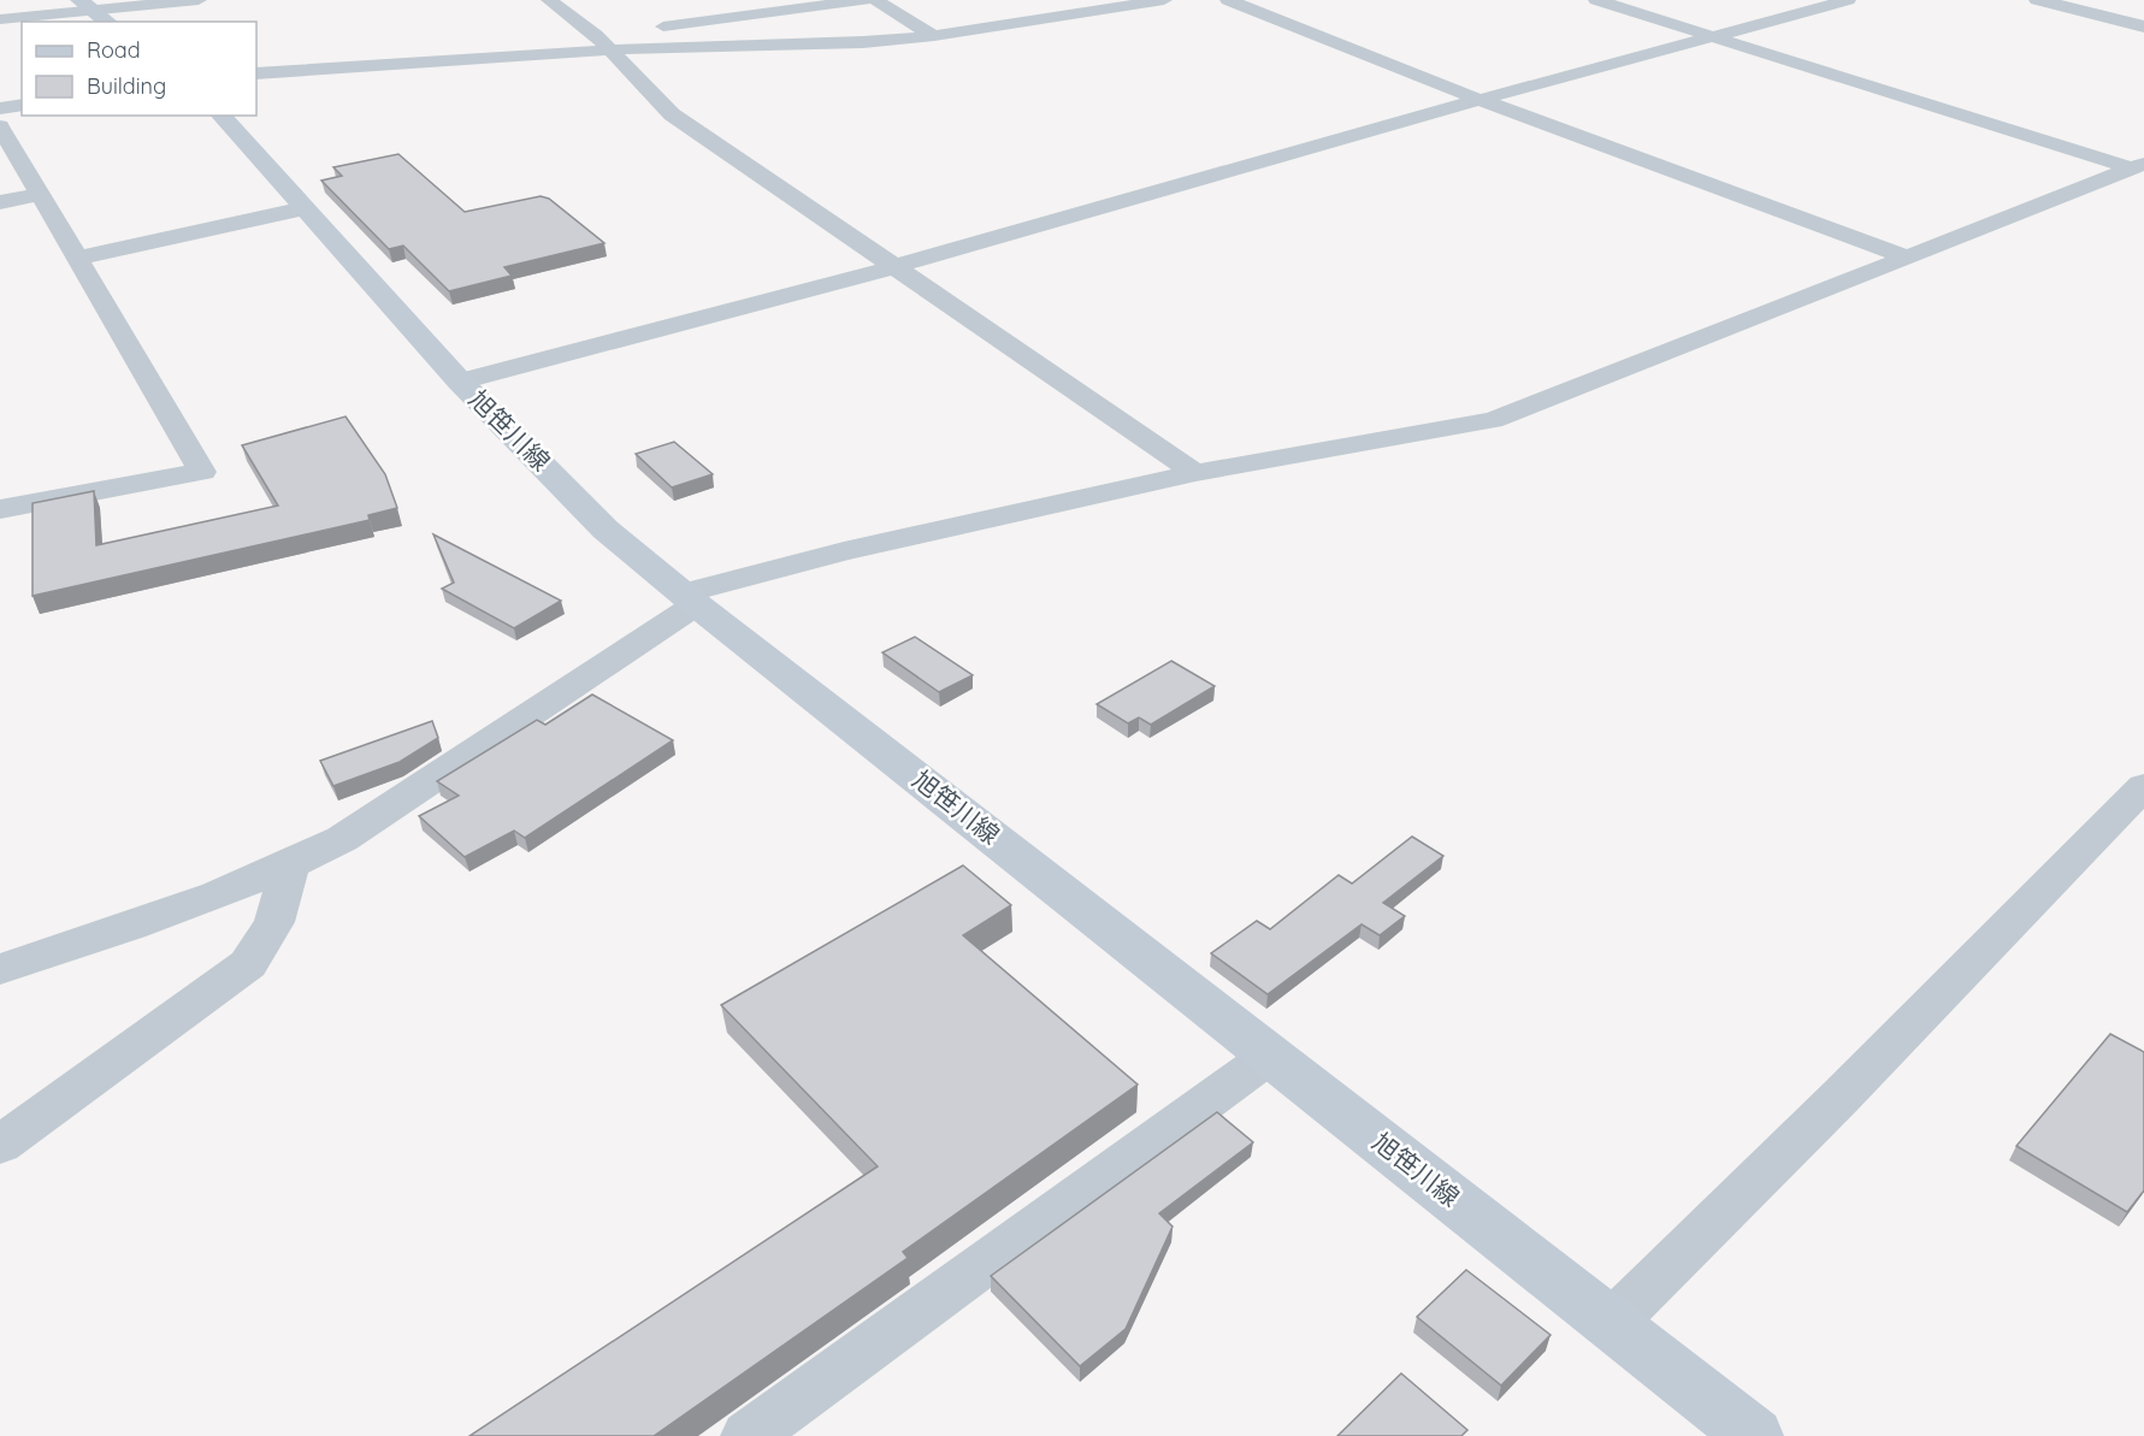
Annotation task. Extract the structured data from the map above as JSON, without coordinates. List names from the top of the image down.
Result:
{
  "streets": {
    "main road": ["旭笹川線"]
  },
  "legend": ["Road", "Building"]
}
